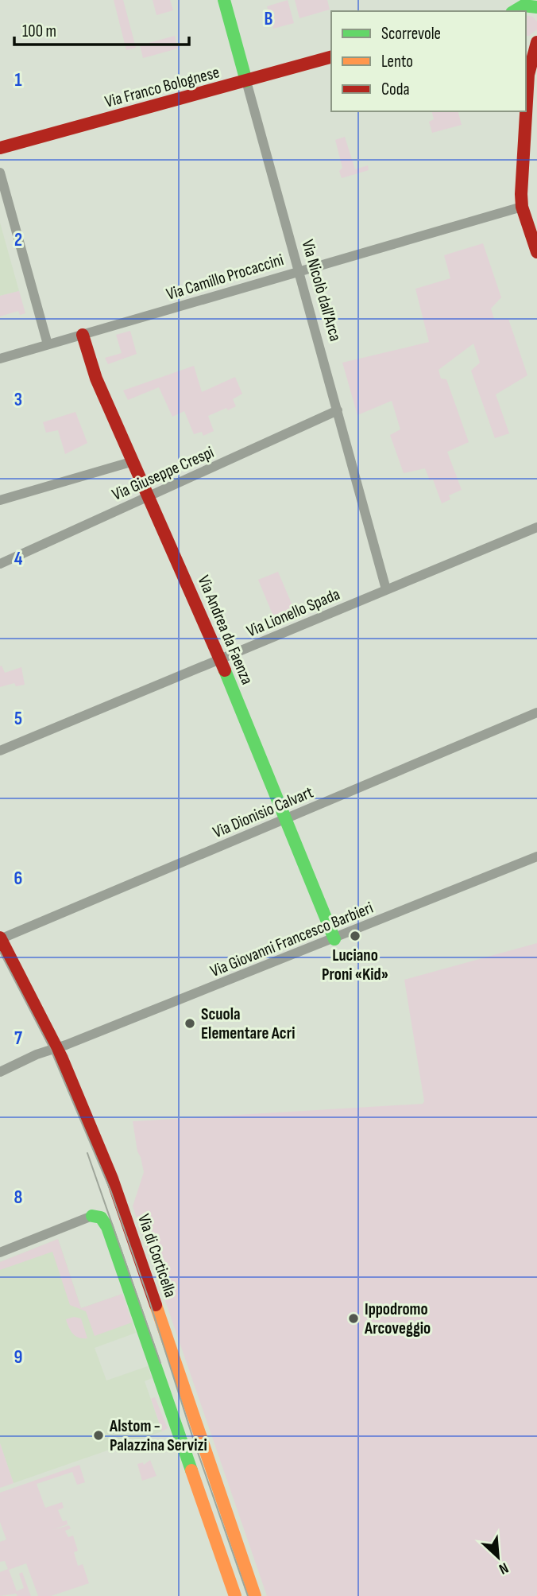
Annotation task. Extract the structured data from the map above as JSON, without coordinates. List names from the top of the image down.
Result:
{
  "streets": {
    "street": [
      "Via Franco Bolognese",
      "Via Camillo Procaccini",
      "Via Nicolò dall'Arca",
      "Via Giuseppe Crespi",
      "Via Lionello Spada",
      "Via Andrea da Faenza",
      "Via Dionisio Calvart",
      "Via Giovanni Francesco Barbieri",
      "Via di Corticella"
    ]
  },
  "crossings": [
    ["Via Franco Bolognese", "Via Nicolò dall'Arca"],
    ["Via Camillo Procaccini", "Via Nicolò dall'Arca"],
    ["Via Camillo Procaccini", "Via Andrea da Faenza"],
    ["Via Nicolò dall'Arca", "Via Giuseppe Crespi"],
    ["Via Nicolò dall'Arca", "Via Lionello Spada"],
    ["Via Giuseppe Crespi", "Via Andrea da Faenza"],
    ["Via Lionello Spada", "Via Andrea da Faenza"],
    ["Via Andrea da Faenza", "Via Dionisio Calvart"],
    ["Via Andrea da Faenza", "Via Giovanni Francesco Barbieri"],
    ["Via Dionisio Calvart", "Via di Corticella"],
    ["Via Giovanni Francesco Barbieri", "Via di Corticella"]
  ],
  "places": [
    "Luciano Proni «Kid»",
    "Scuola Elementare Acri",
    "Ippodromo Arcoveggio",
    "Alstom - Palazzina Servizi"
  ],
  "legend": ["Scorrevole", "Lento", "Coda"],
  "scale_bar": "100 m",
  "north": "bottom right",
  "grid": {
    "columns": ["B"],
    "rows": [
      "1",
      "2",
      "3",
      "4",
      "5",
      "6",
      "7",
      "8",
      "9"
    ]
  }
}
